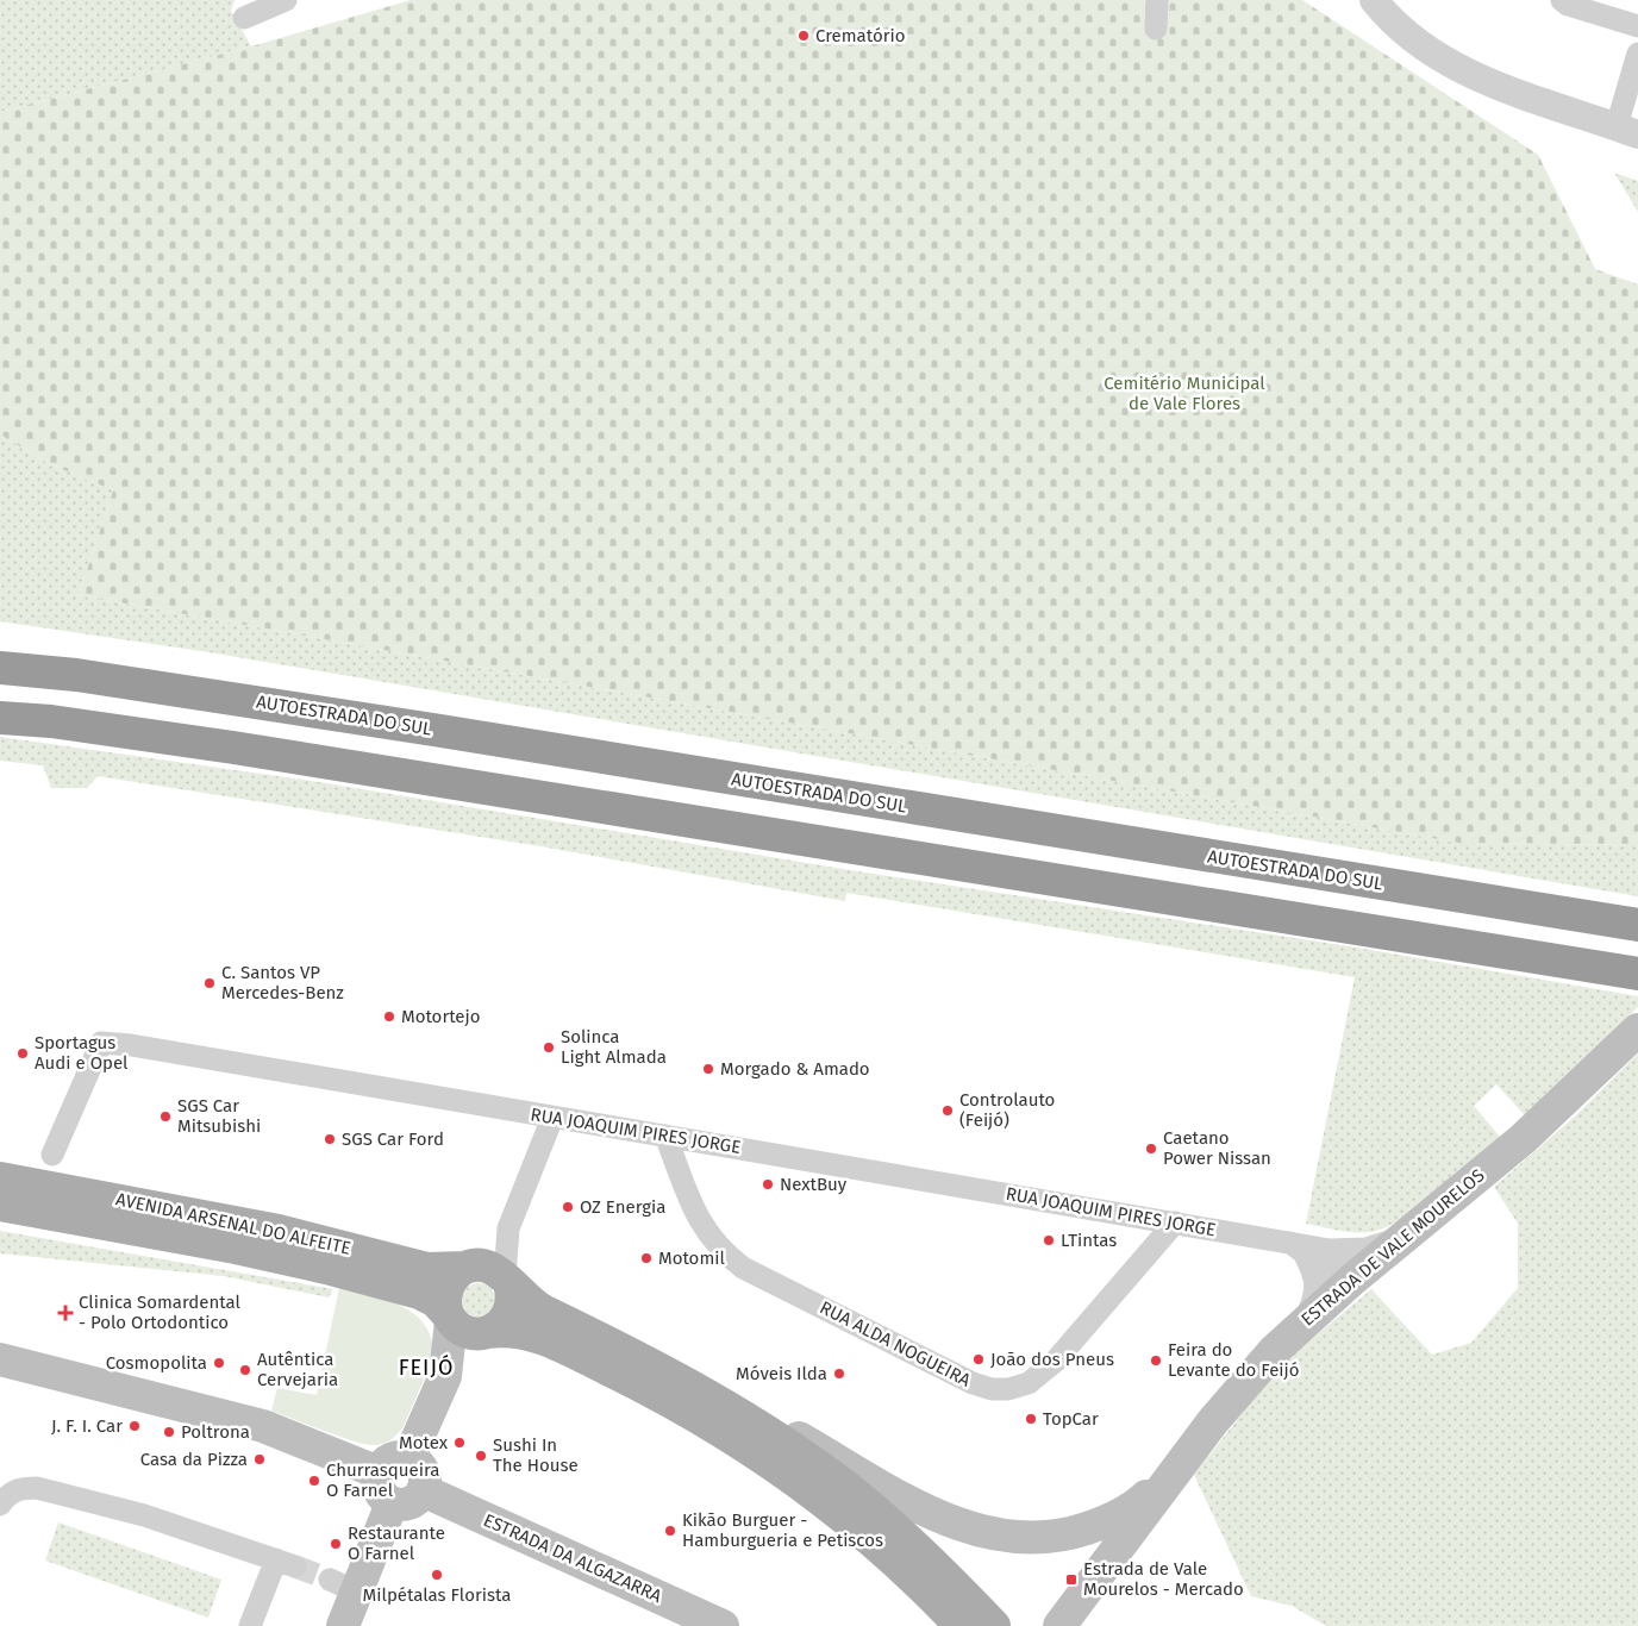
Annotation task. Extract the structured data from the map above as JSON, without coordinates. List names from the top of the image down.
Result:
{
  "streets": {
    "highway": ["AUTOESTRADA DO SUL"],
    "main road": ["AVENIDA ARSENAL DO ALFEITE", "ESTRADA DE VALE MOURELOS", "ESTRADA DA ALGAZARRA"],
    "street": ["RUA JOAQUIM PIRES JORGE", "RUA ALDA NOGUEIRA"]
  },
  "crossings": [
    ["RUA JOAQUIM PIRES JORGE", "ESTRADA DE VALE MOURELOS"],
    ["RUA JOAQUIM PIRES JORGE", "RUA ALDA NOGUEIRA"]
  ],
  "districts": ["FEIJÓ"],
  "parks": ["Cemitério Municipal de Vale Flores"],
  "places": {
    "other": [
      "Crematório",
      "C. Santos VP Mercedes-Benz",
      "Motortejo",
      "Solinca Light Almada",
      "Sportagus Audi e Opel",
      "Morgado & Amado",
      "Controlauto (Feijó)",
      "SGS Car Mitsubishi",
      "SGS Car Ford",
      "Caetano Power Nissan",
      "NextBuy",
      "OZ Energia",
      "LTintas",
      "Motomil",
      "João dos Pneus",
      "Feira do Levante do Feijó",
      "Cosmopolita",
      "Autêntica Cervejaria",
      "Móveis Ilda",
      "TopCar",
      "J. F. I. Car",
      "Poltrona",
      "Motex",
      "Sushi In The House",
      "Casa da Pizza",
      "Churrasqueira O Farnel",
      "Kikão Burguer - Hamburgueria e Petiscos",
      "Restaurante O Farnel",
      "Milpétalas Florista"
    ],
    "health": ["Clinica Somardental - Polo Ortodontico"],
    "transit": ["Estrada de Vale Mourelos - Mercado"]
  }
}
